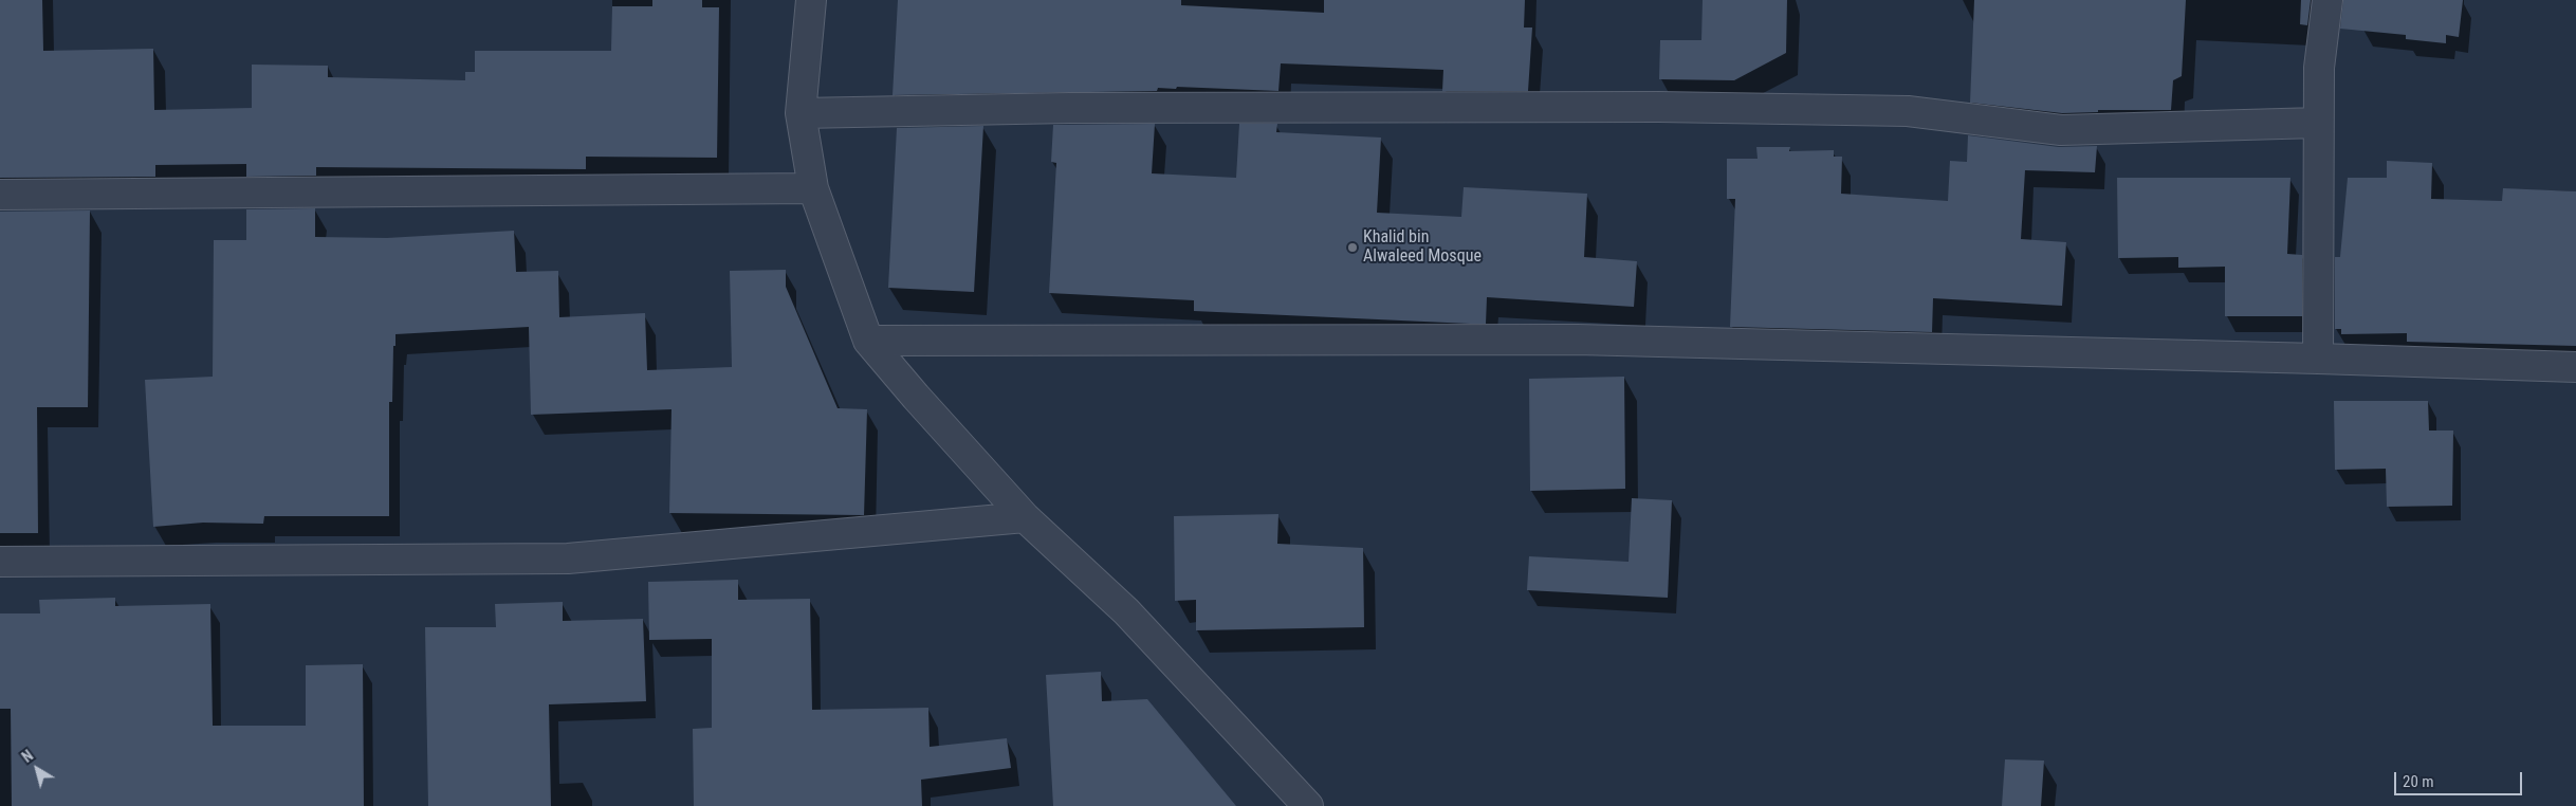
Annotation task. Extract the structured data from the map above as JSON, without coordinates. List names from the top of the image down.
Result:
{
  "places": ["Khalid bin Alwaleed Mosque"],
  "scale_bar": "20 m",
  "north": "top left"
}
